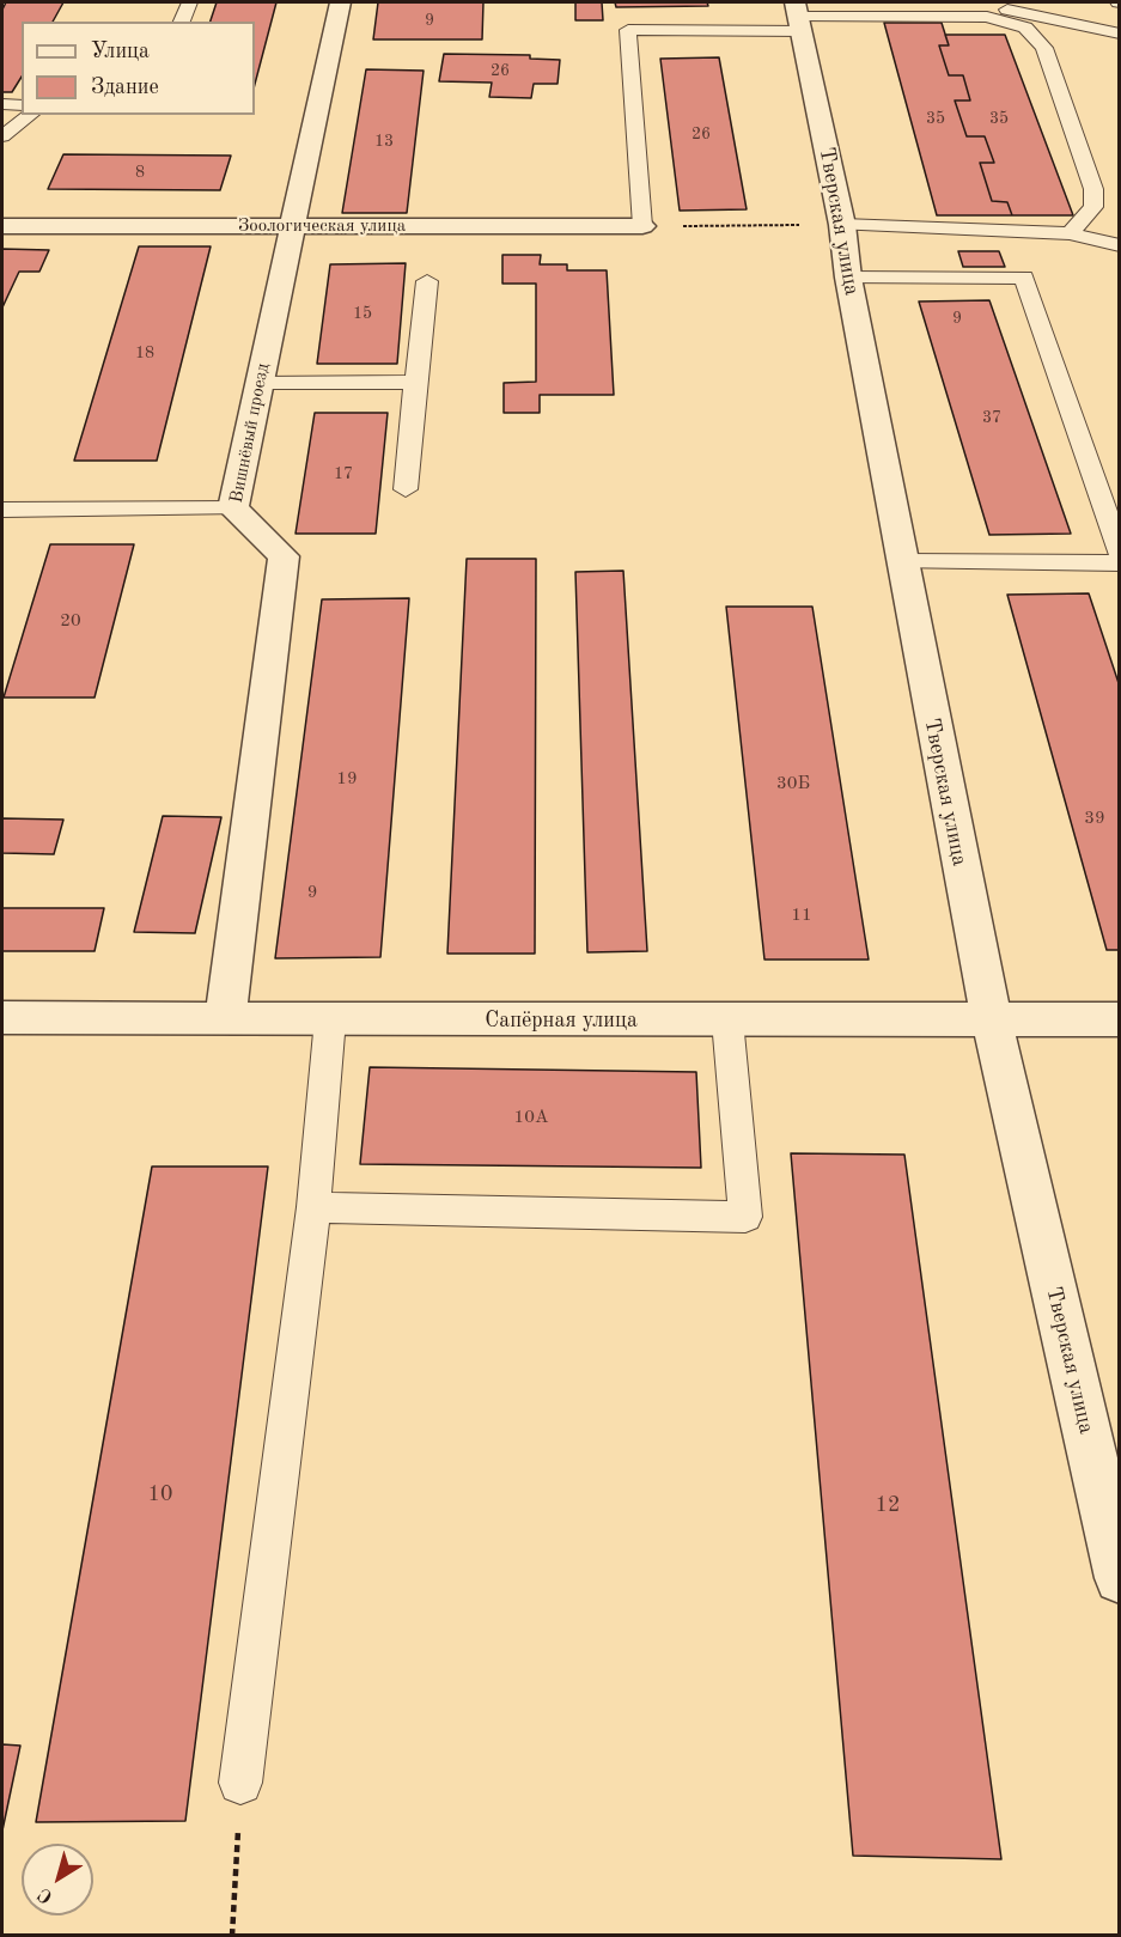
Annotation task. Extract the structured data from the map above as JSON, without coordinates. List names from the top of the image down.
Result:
{
  "streets": {
    "street": [
      "Тверская улица",
      "Зоологическая улица",
      "Вишнёвый проезд",
      "Сапёрная улица"
    ]
  },
  "crossings": [
    ["Тверская улица", "Сапёрная улица"],
    ["Зоологическая улица", "Вишнёвый проезд"],
    ["Вишнёвый проезд", "Сапёрная улица"]
  ],
  "house_numbers": [
    "9",
    "26",
    "35",
    "35",
    "26",
    "13",
    "8",
    "15",
    "9",
    "18",
    "37",
    "17",
    "20",
    "19",
    "30Б",
    "39",
    "9",
    "11",
    "10А",
    "10",
    "12"
  ],
  "legend": ["Улица", "Здание"],
  "north": "bottom left"
}
